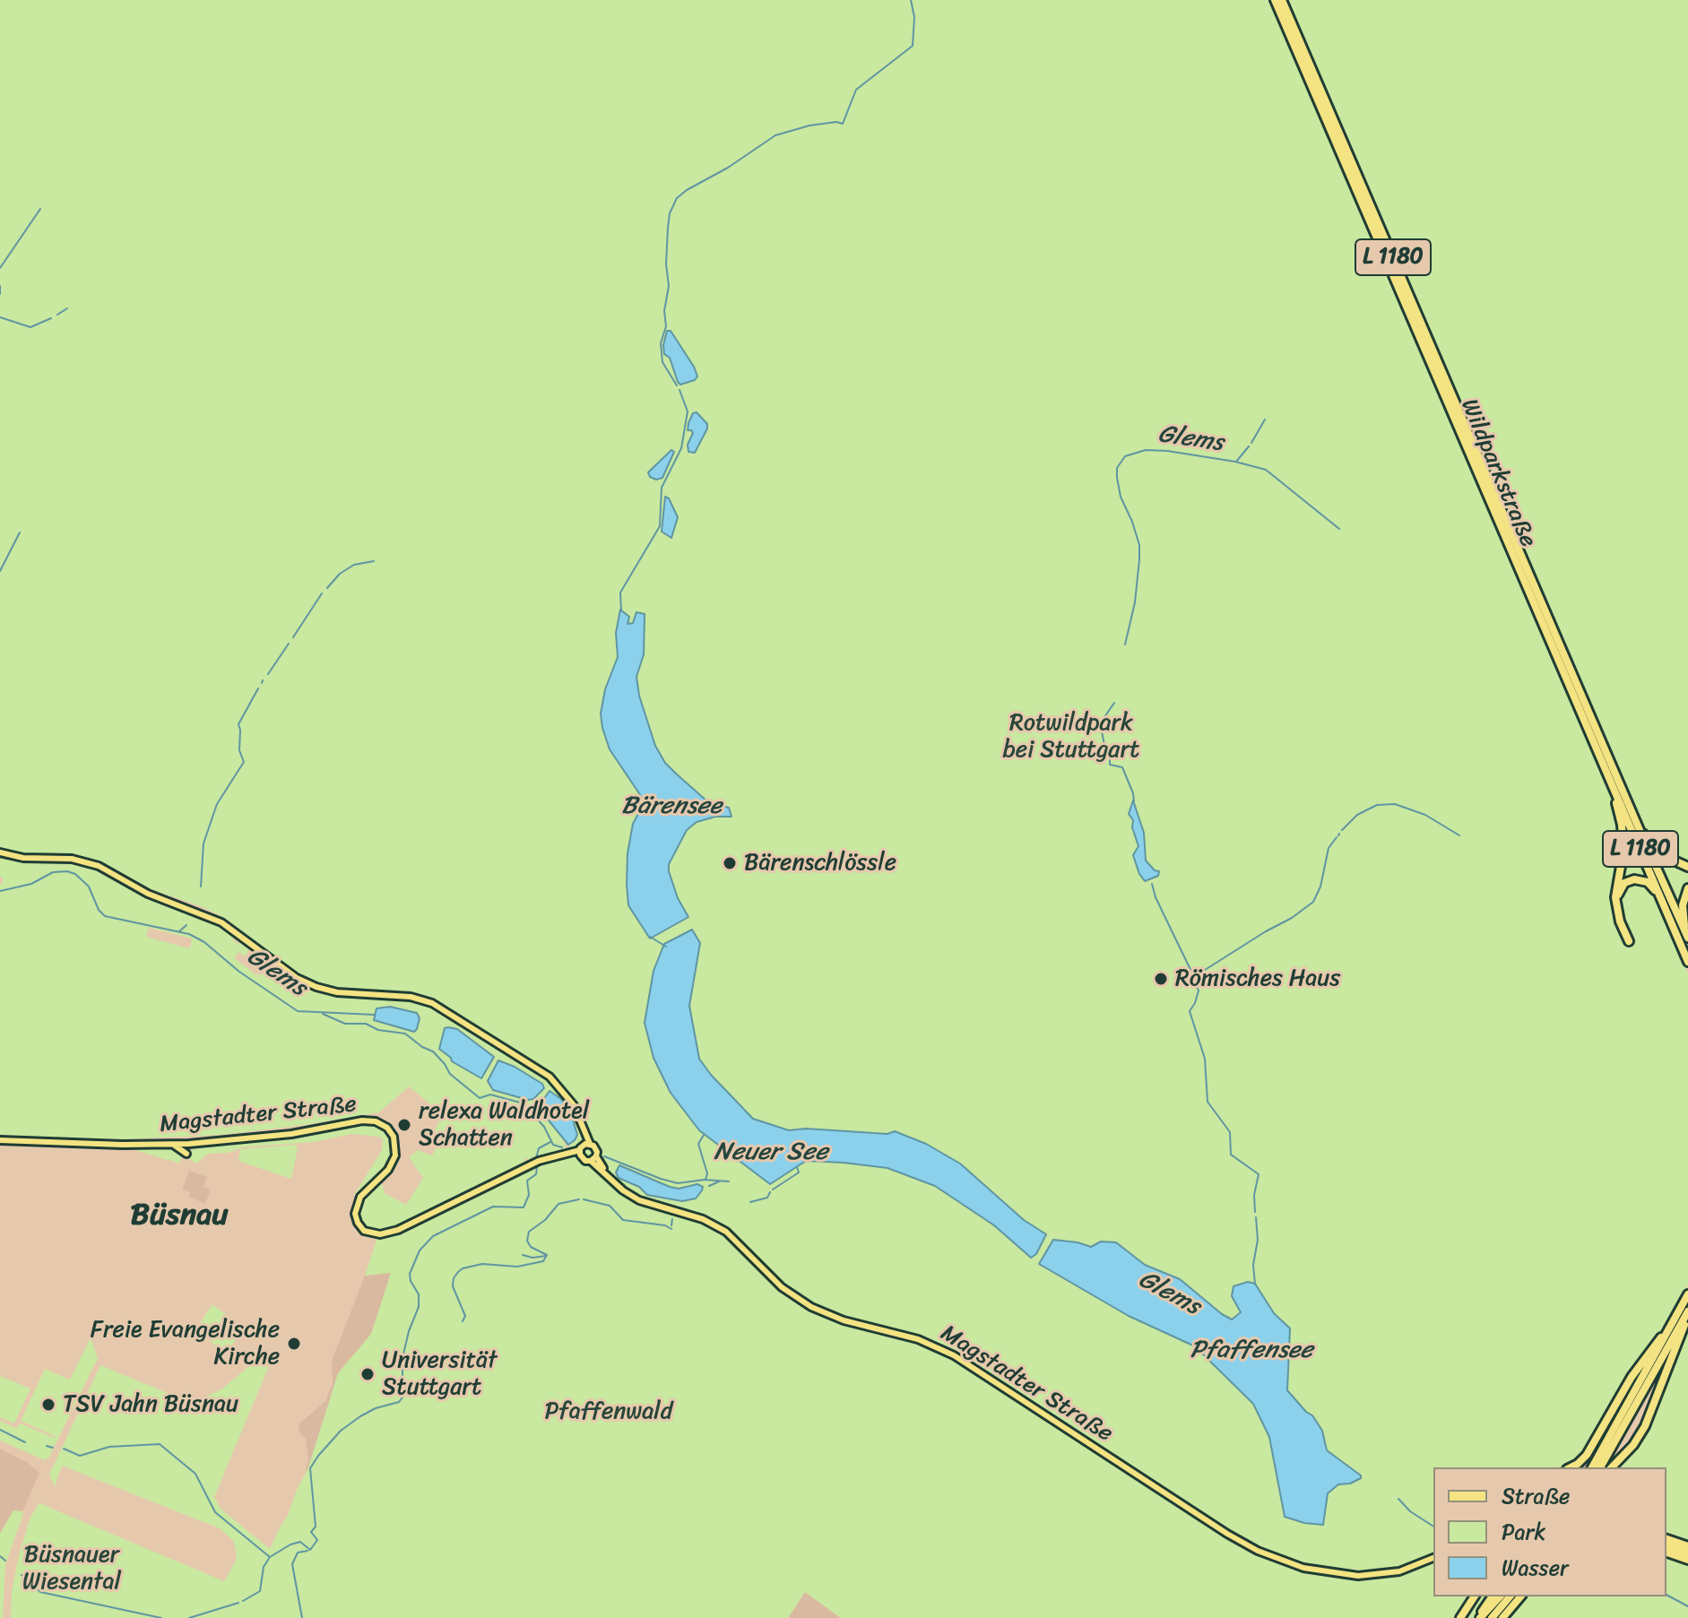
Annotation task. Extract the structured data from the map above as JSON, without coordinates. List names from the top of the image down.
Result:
{
  "streets": {
    "highway": ["L 1180", "Wildparkstraße"],
    "main road": ["Magstadter Straße"]
  },
  "crossings": [
    ["L 1180", "Wildparkstraße"]
  ],
  "districts": ["Büsnau"],
  "water": [
    "Glems",
    "Bärensee",
    "Neuer See",
    "Pfaffensee"
  ],
  "parks": ["Rotwildpark bei Stuttgart", "Pfaffenwald", "Büsnauer Wiesental"],
  "places": [
    "Bärenschlössle",
    "Römisches Haus",
    "relexa Waldhotel Schatten",
    "Freie Evangelische Kirche",
    "Universität Stuttgart",
    "TSV Jahn Büsnau"
  ],
  "legend": ["Straße", "Park", "Wasser"]
}
